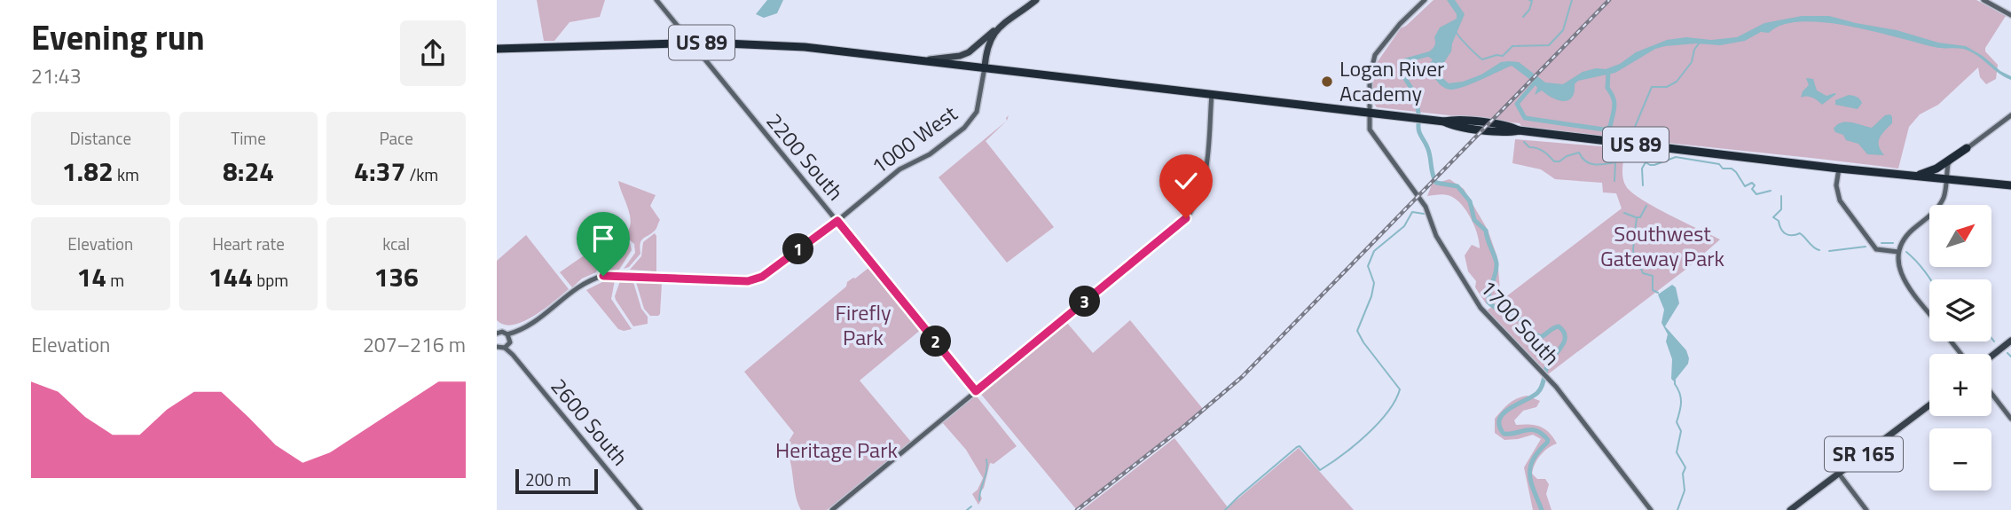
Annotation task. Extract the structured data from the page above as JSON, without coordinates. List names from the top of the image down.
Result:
{
  "streets": {
    "highway": ["US 89"],
    "main road": ["1000 West", "SR 165"],
    "street": ["2200 South", "1700 South", "2600 South"]
  },
  "crossings": [
    ["US 89", "1000 West"],
    ["US 89", "2200 South"],
    ["US 89", "1700 South"],
    ["1000 West", "2200 South"],
    ["1000 West", "2600 South"]
  ],
  "parks": ["Southwest Gateway Park", "Firefly Park", "Heritage Park"],
  "places": ["Logan River Academy"],
  "scale_bar": "200 m",
  "north": "top right",
  "page": {
    "heading": ["Evening run", "21:43"],
    "stats": [
      ["Distance", "1.82 km"],
      ["Time", "8:24"],
      ["Pace", "4:37 /km"],
      ["Elevation", "14 m"],
      ["Heart rate", "144 bpm"],
      ["kcal", "136"]
    ],
    "map_buttons": ["+", "−"],
    "pins": ["1", "3", "2"],
    "chart": ["Elevation", "207–216 m"],
    "scale": "200 m"
  }
}
